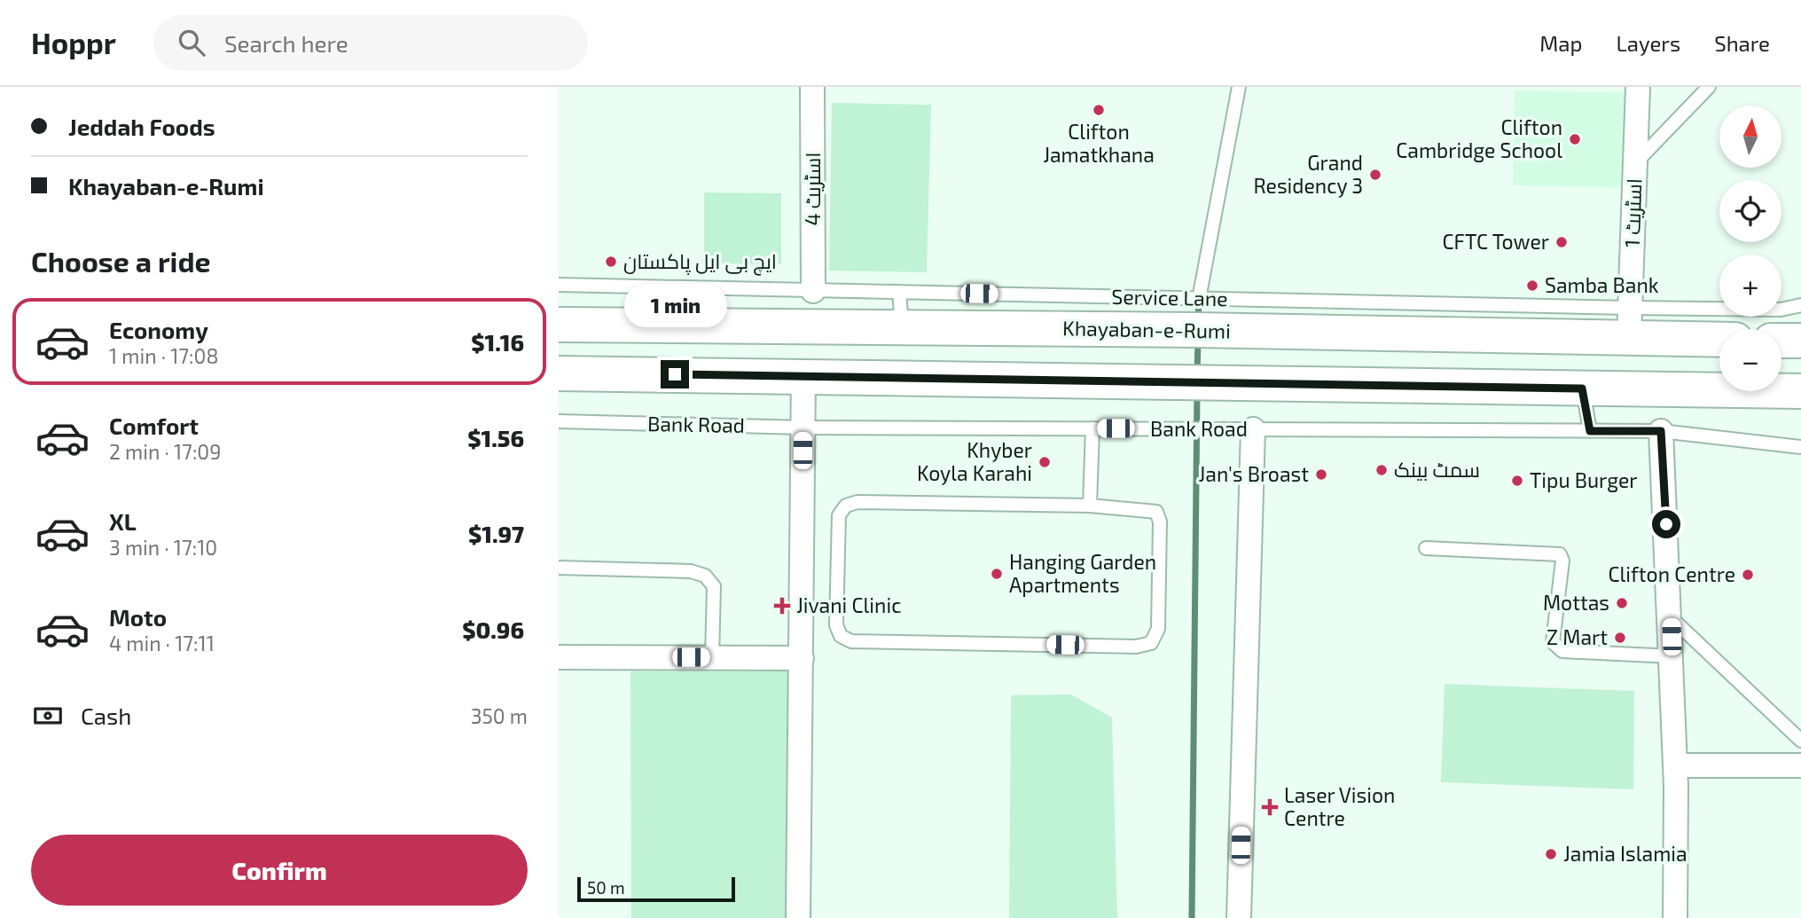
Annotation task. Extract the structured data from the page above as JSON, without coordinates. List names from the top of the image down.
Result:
{
  "streets": {
    "main road": ["Khayaban-e-Rumi"],
    "street": ["اسٹریٹ 4", "اسٹریٹ 1"],
    "lane": ["Service Lane", "Bank Road"]
  },
  "crossings": [
    ["اسٹریٹ 4", "Service Lane"],
    ["اسٹریٹ 1", "Service Lane"],
    ["اسٹریٹ 1", "Khayaban-e-Rumi"],
    ["Service Lane", "Khayaban-e-Rumi"]
  ],
  "places": {
    "other": [
      "Clifton Jamatkhana",
      "Clifton Cambridge School",
      "Grand Residency 3",
      "CFTC Tower",
      "ایچ بی ایل پاکستان",
      "Samba Bank",
      "Khyber Koyla Karahi",
      "سمٹ بینک",
      "Jan's Broast",
      "Tipu Burger",
      "Hanging Garden Apartments",
      "Clifton Centre",
      "Mottas",
      "Z Mart",
      "Jamia Islamia"
    ],
    "health": ["Jivani Clinic", "Laser Vision Centre"]
  },
  "scale_bar": "50 m",
  "north": "top",
  "page": {
    "header": "Hoppr",
    "search": "Search here",
    "nav": ["Map", "Layers", "Share"],
    "banner": ["Jeddah Foods", "Khayaban-e-Rumi"],
    "map_buttons": ["+", "−"],
    "heading": "Choose a ride",
    "bubble": "1 min",
    "list": [
      {
        "name": "Economy",
        "note": "1 min · 17:08",
        "value": "$1.16"
      },
      {
        "name": "Comfort",
        "note": "2 min · 17:09",
        "value": "$1.56"
      },
      {
        "name": "XL",
        "note": "3 min · 17:10",
        "value": "$1.97"
      },
      {
        "name": "Moto",
        "note": "4 min · 17:11",
        "value": "$0.96"
      }
    ],
    "pay": ["Cash", "350 m"],
    "buttons": "Confirm",
    "scale": "50 m"
  }
}
